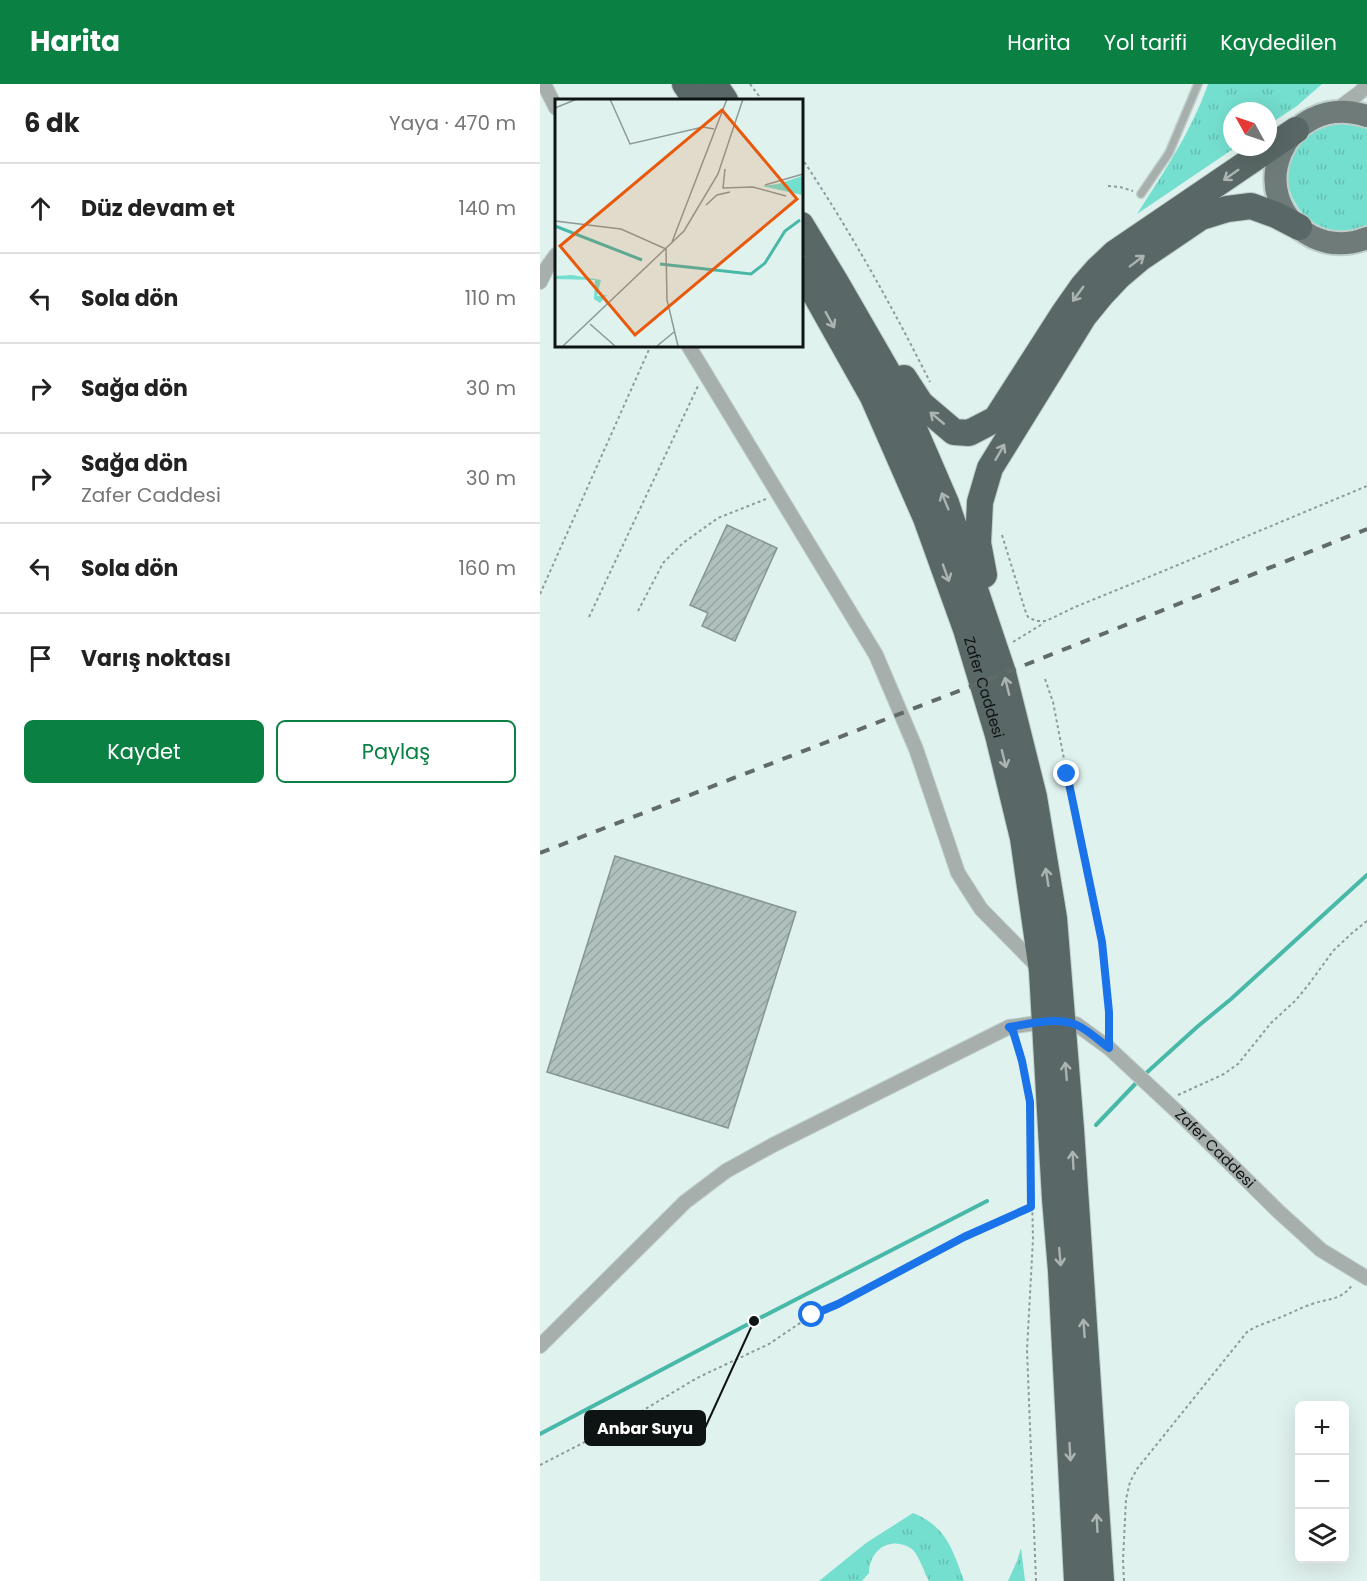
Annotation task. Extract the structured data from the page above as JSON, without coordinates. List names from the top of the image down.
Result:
{
  "streets": {
    "highway": ["Zafer Caddesi"]
  },
  "places": ["Anbar Suyu"],
  "north": "top left",
  "page": {
    "header": "Harita",
    "nav": ["Harita", "Yol tarifi", "Kaydedilen"],
    "heading": ["6 dk", "Yaya · 470 m"],
    "list": [
      ["Düz devam et", "140 m"],
      ["Sola dön", "110 m"],
      ["Sağa dön", "30 m"],
      ["Sağa dön", "Zafer Caddesi", "30 m"],
      ["Sola dön", "160 m"],
      "Varış noktası"
    ],
    "buttons": ["Kaydet", "Paylaş"],
    "map_buttons": ["+", "−"]
  }
}
